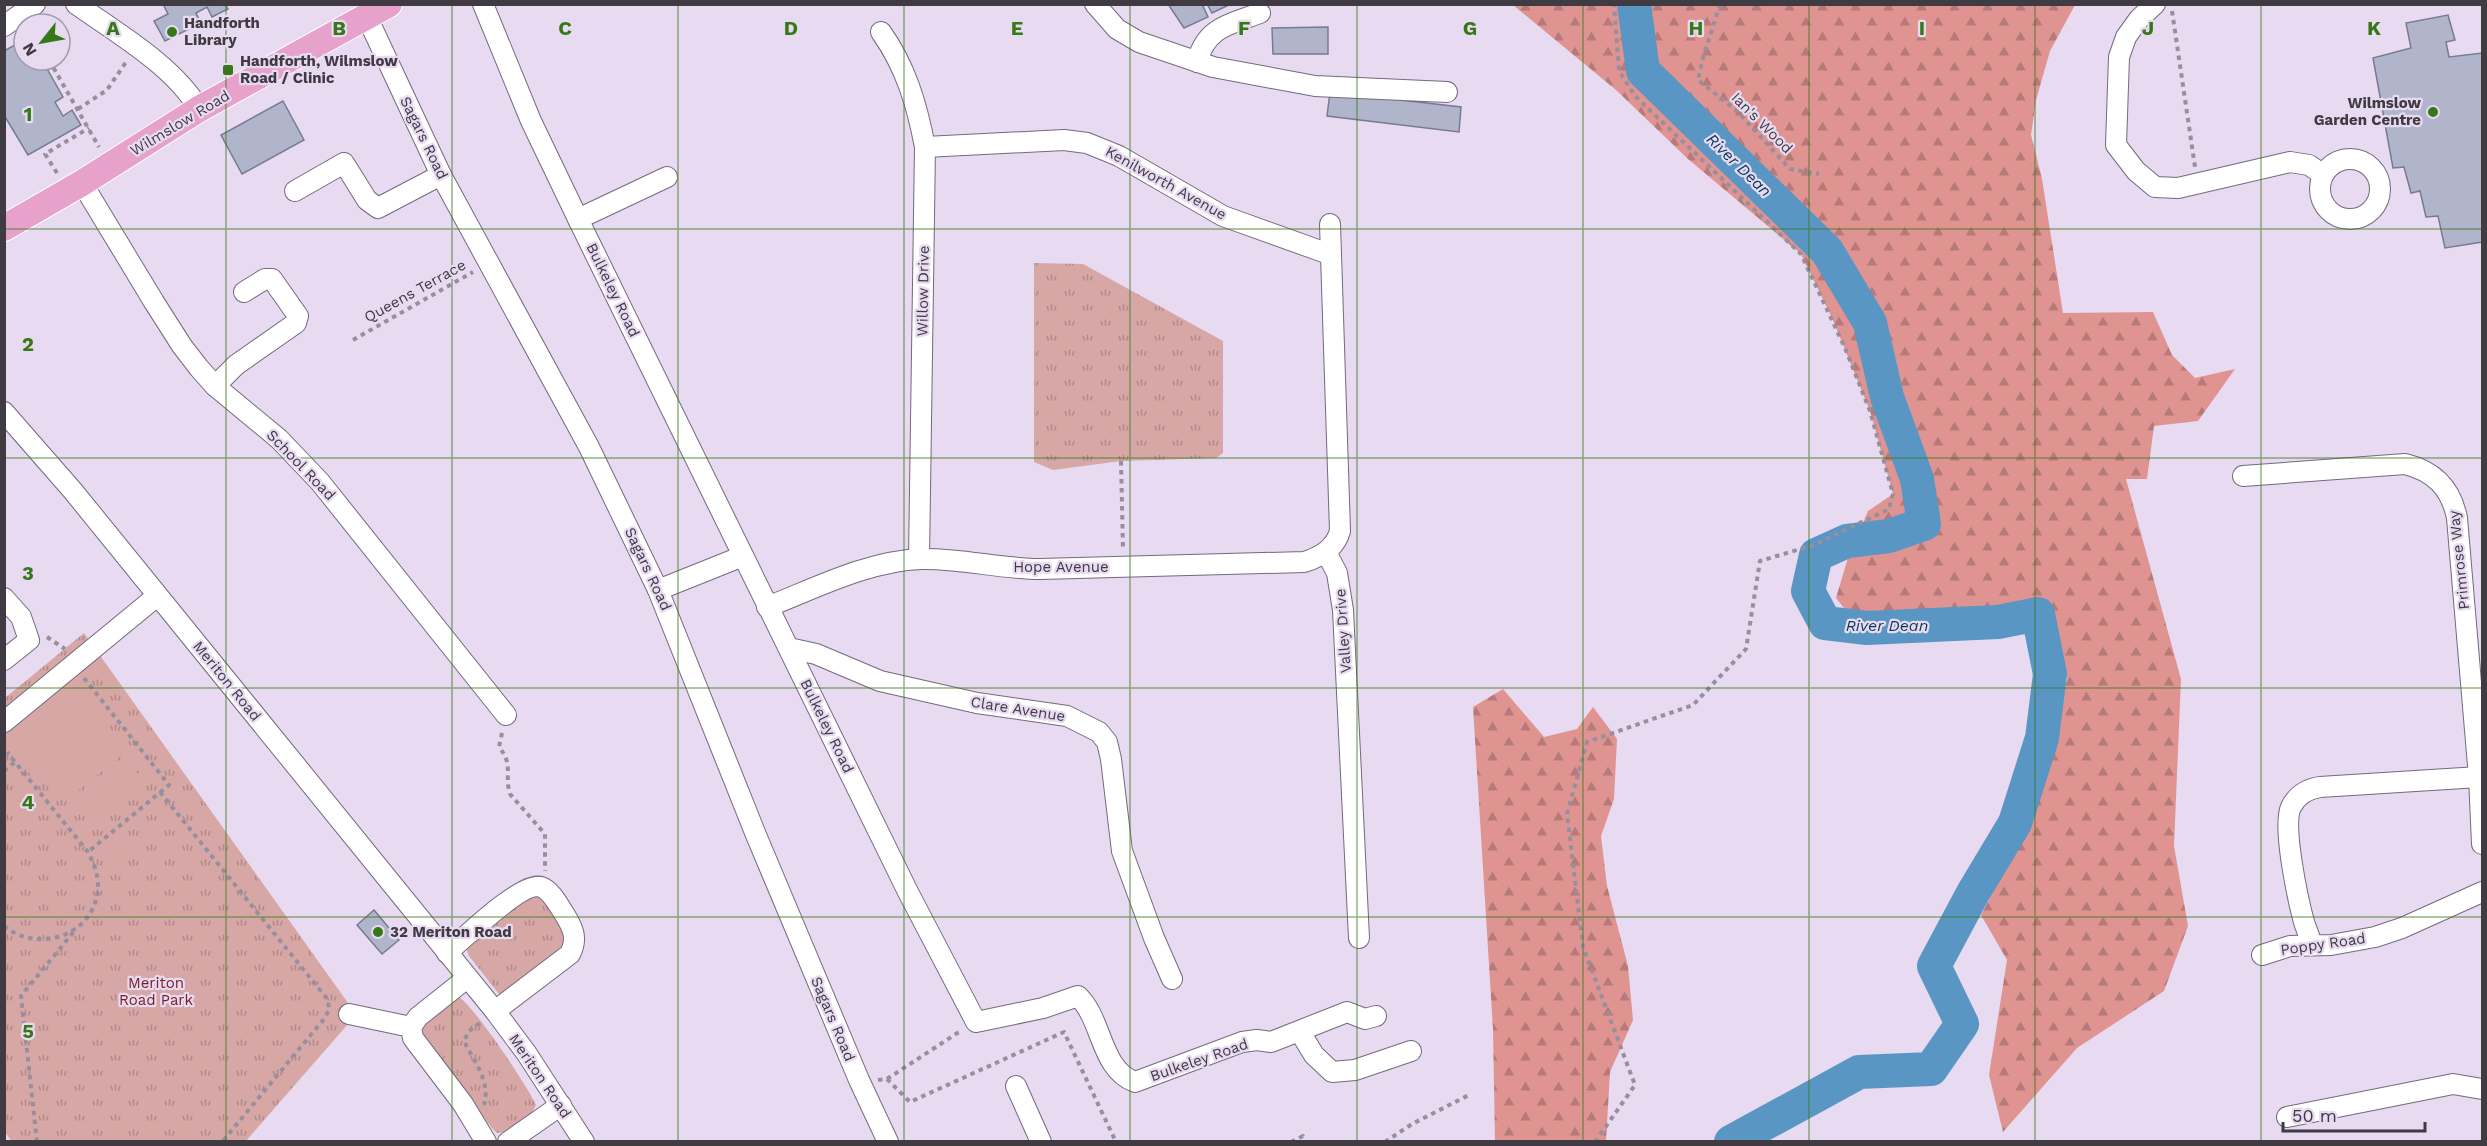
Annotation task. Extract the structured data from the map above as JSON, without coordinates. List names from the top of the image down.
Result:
{
  "streets": {
    "main road": ["Wilmslow Road"],
    "street": [
      "Sagars Road",
      "Kenilworth Avenue",
      "Bulkeley Road",
      "Willow Drive",
      "School Road",
      "Primrose Way",
      "Hope Avenue",
      "Valley Drive",
      "Meriton Road",
      "Clare Avenue",
      "Poppy Road"
    ],
    "path": ["Ian's Wood", "Queens Terrace"]
  },
  "crossings": [
    ["Wilmslow Road", "Sagars Road"],
    ["Wilmslow Road", "School Road"],
    ["Sagars Road", "Queens Terrace"],
    ["Kenilworth Avenue", "Willow Drive"],
    ["Bulkeley Road", "Hope Avenue"],
    ["Bulkeley Road", "Clare Avenue"],
    ["Willow Drive", "Hope Avenue"],
    ["Hope Avenue", "Valley Drive"]
  ],
  "water": ["River Dean"],
  "parks": ["Meriton Road Park"],
  "places": {
    "other": ["Handforth Library", "Wilmslow Garden Centre", "32 Meriton Road"],
    "transit": ["Handforth, Wilmslow Road / Clinic"]
  },
  "scale_bar": "50 m",
  "north": "bottom left",
  "grid": {
    "columns": [
      "A",
      "B",
      "C",
      "D",
      "E",
      "F",
      "G",
      "H",
      "I",
      "J",
      "K"
    ],
    "rows": [
      "1",
      "2",
      "3",
      "4",
      "5"
    ]
  }
}
